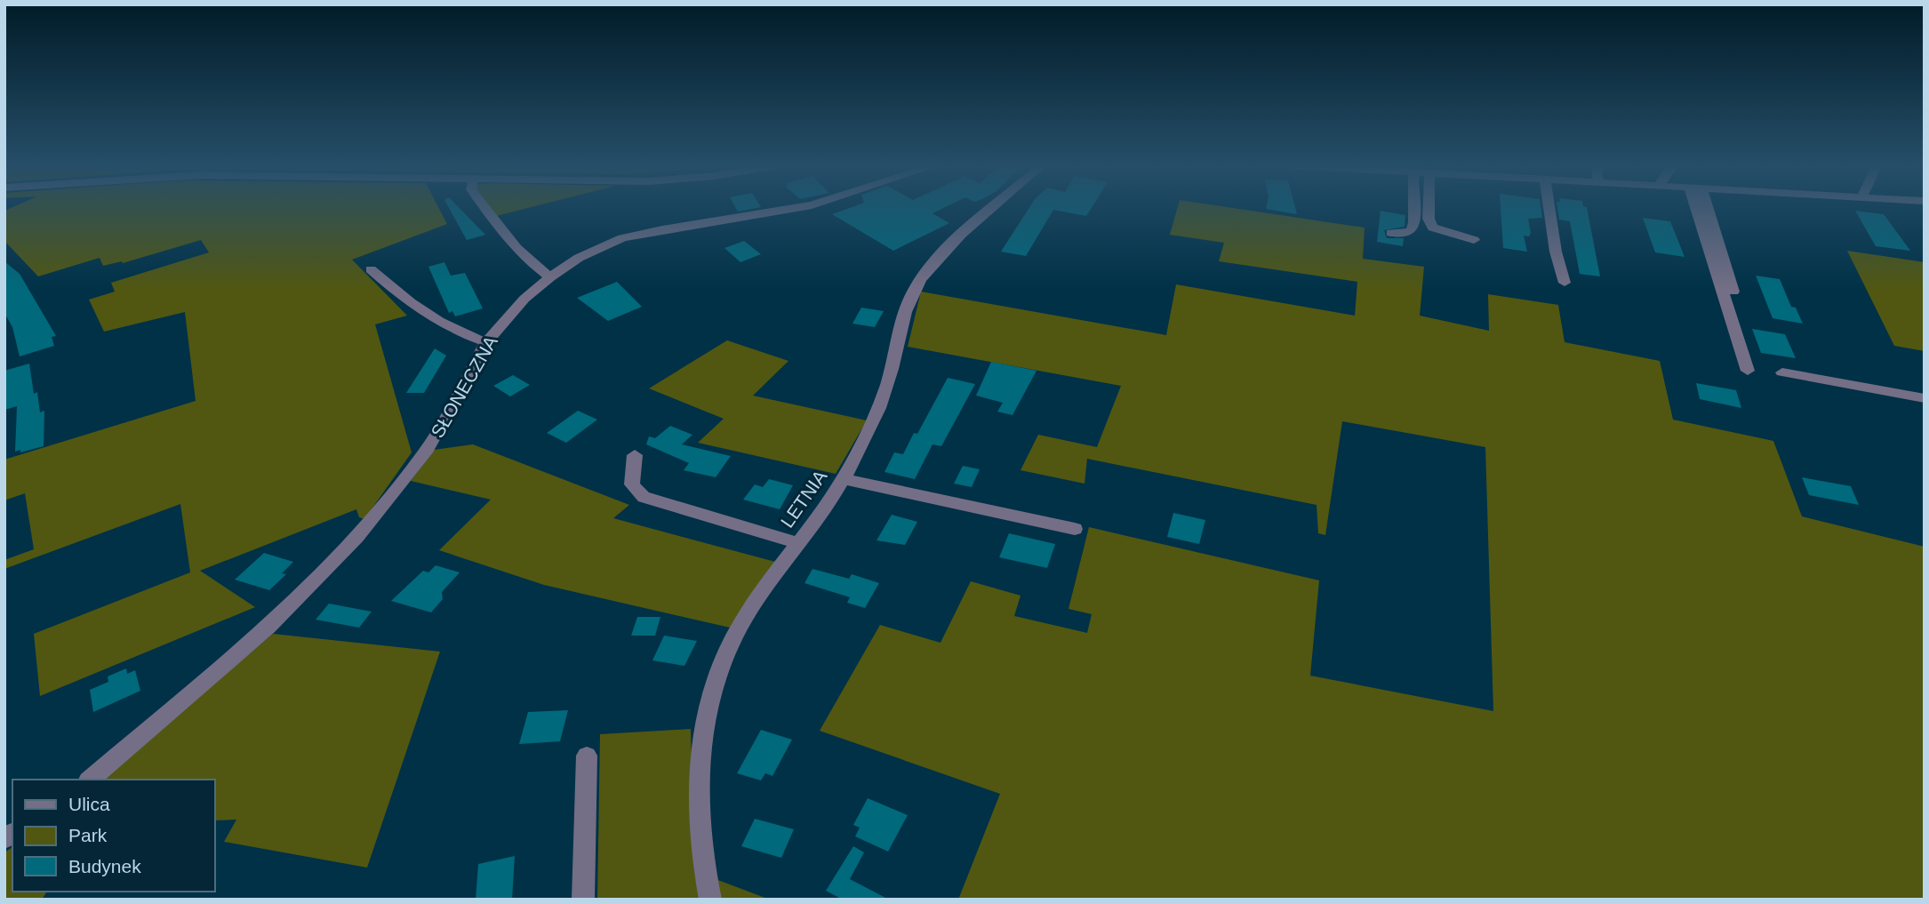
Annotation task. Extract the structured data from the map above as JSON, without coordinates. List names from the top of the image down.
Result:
{
  "streets": {
    "street": ["SŁONECZNA", "LETNIA"]
  },
  "legend": ["Ulica", "Park", "Budynek"]
}
